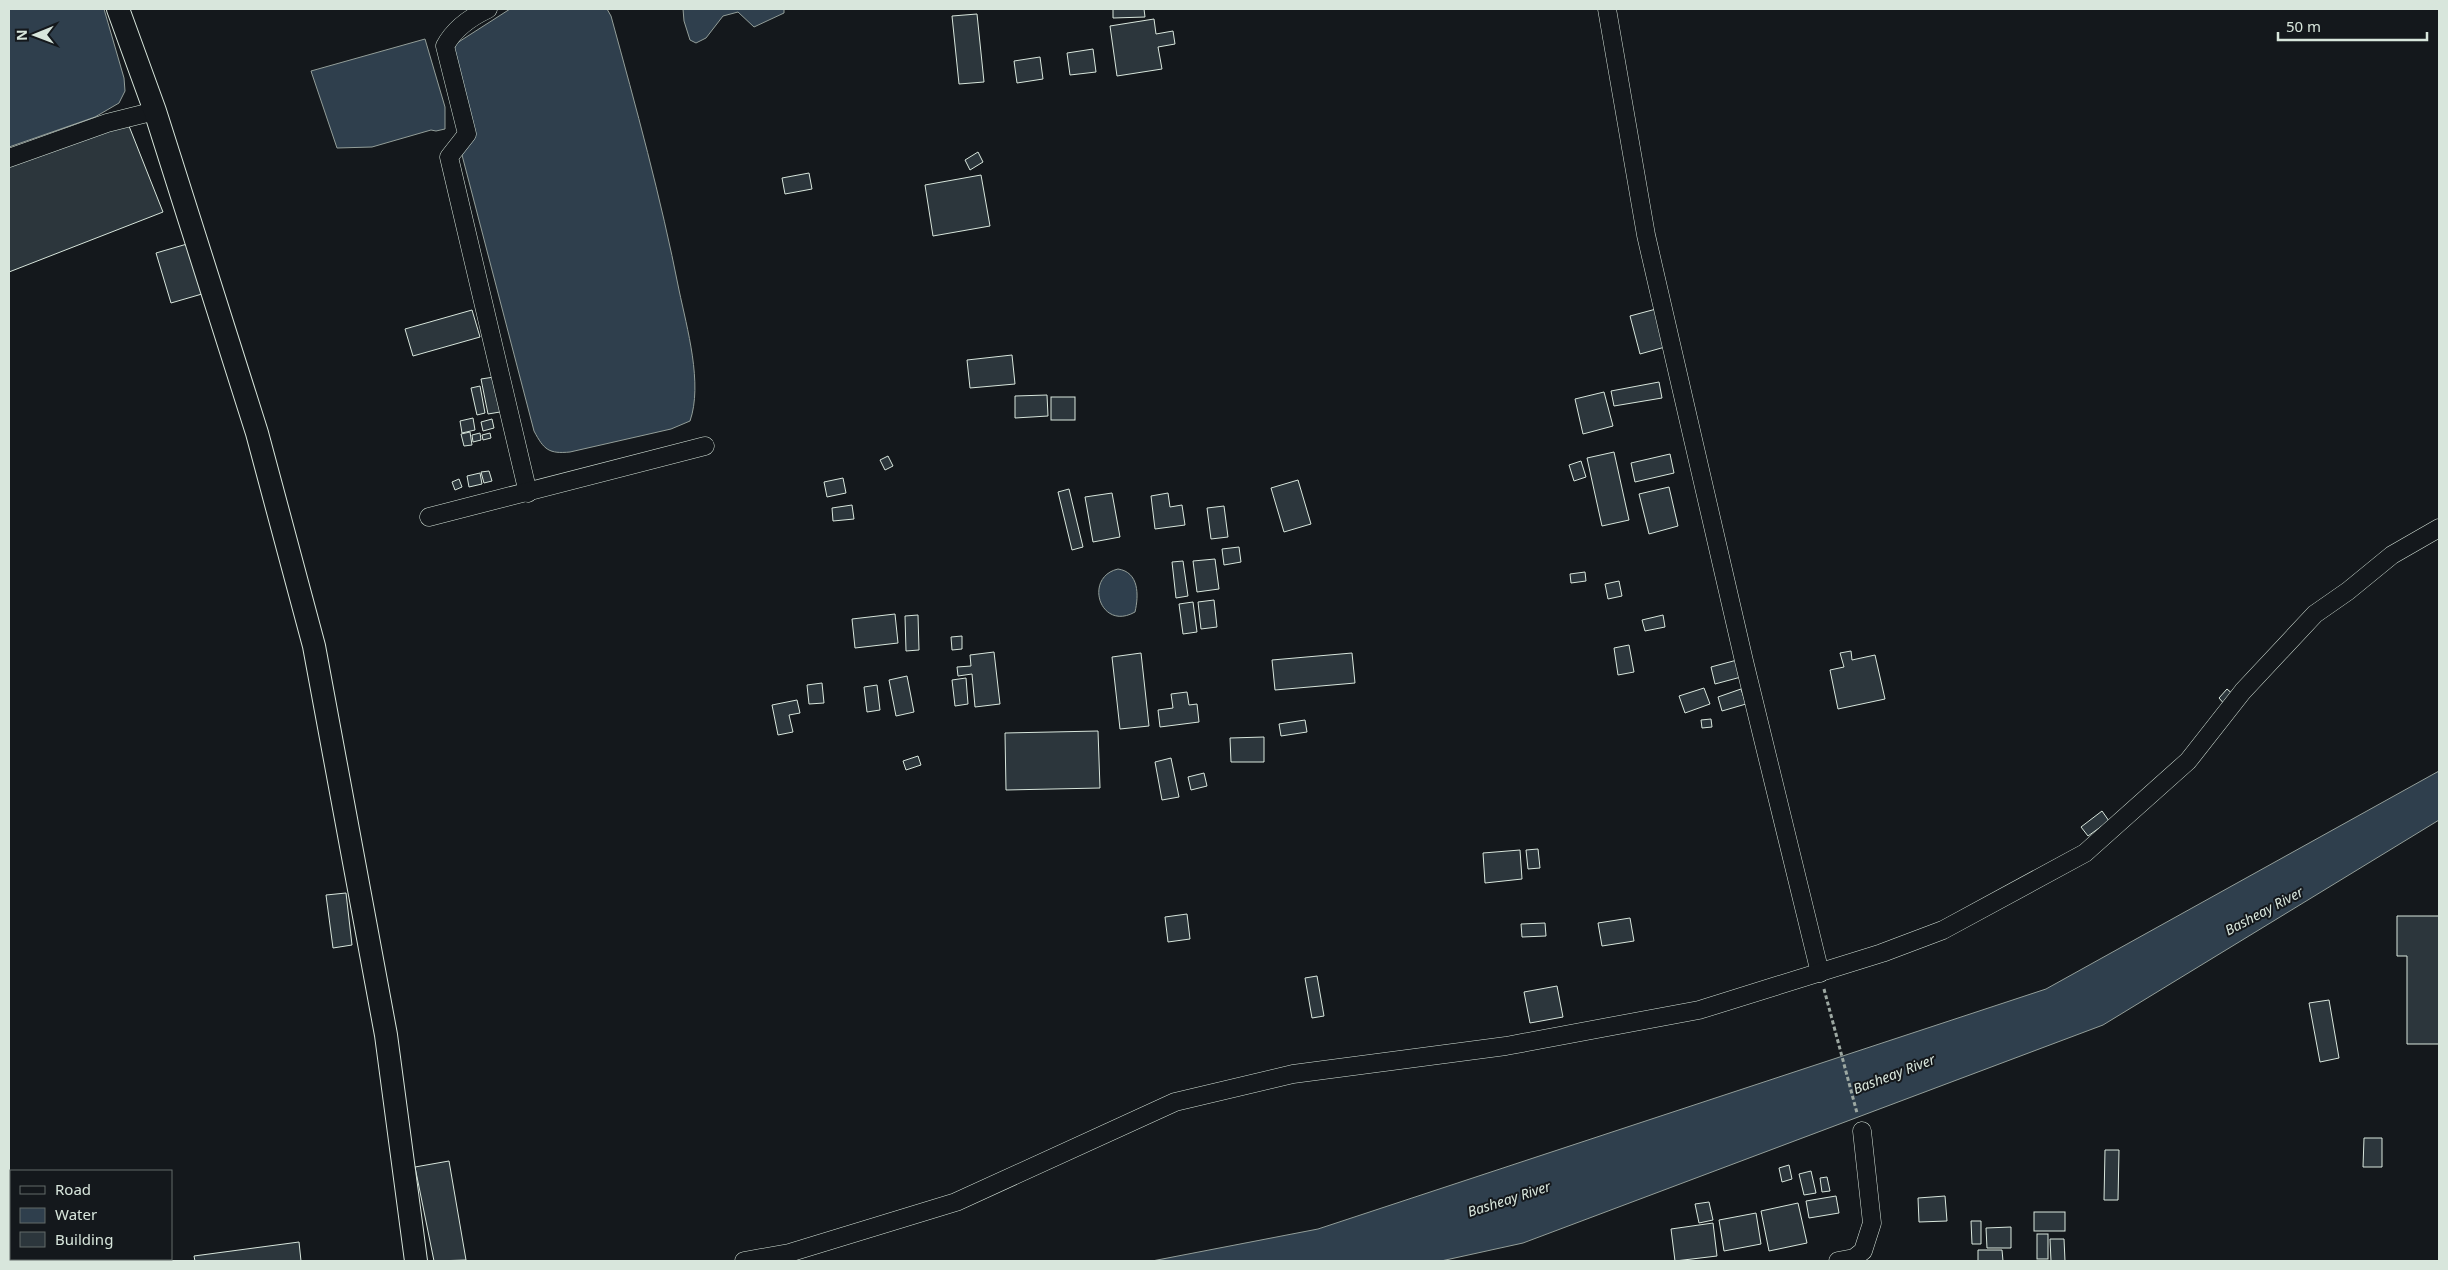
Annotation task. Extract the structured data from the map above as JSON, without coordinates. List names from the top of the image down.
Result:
{
  "water": ["Basheay River"],
  "legend": ["Road", "Water", "Building"],
  "scale_bar": "50 m",
  "north": "left"
}
